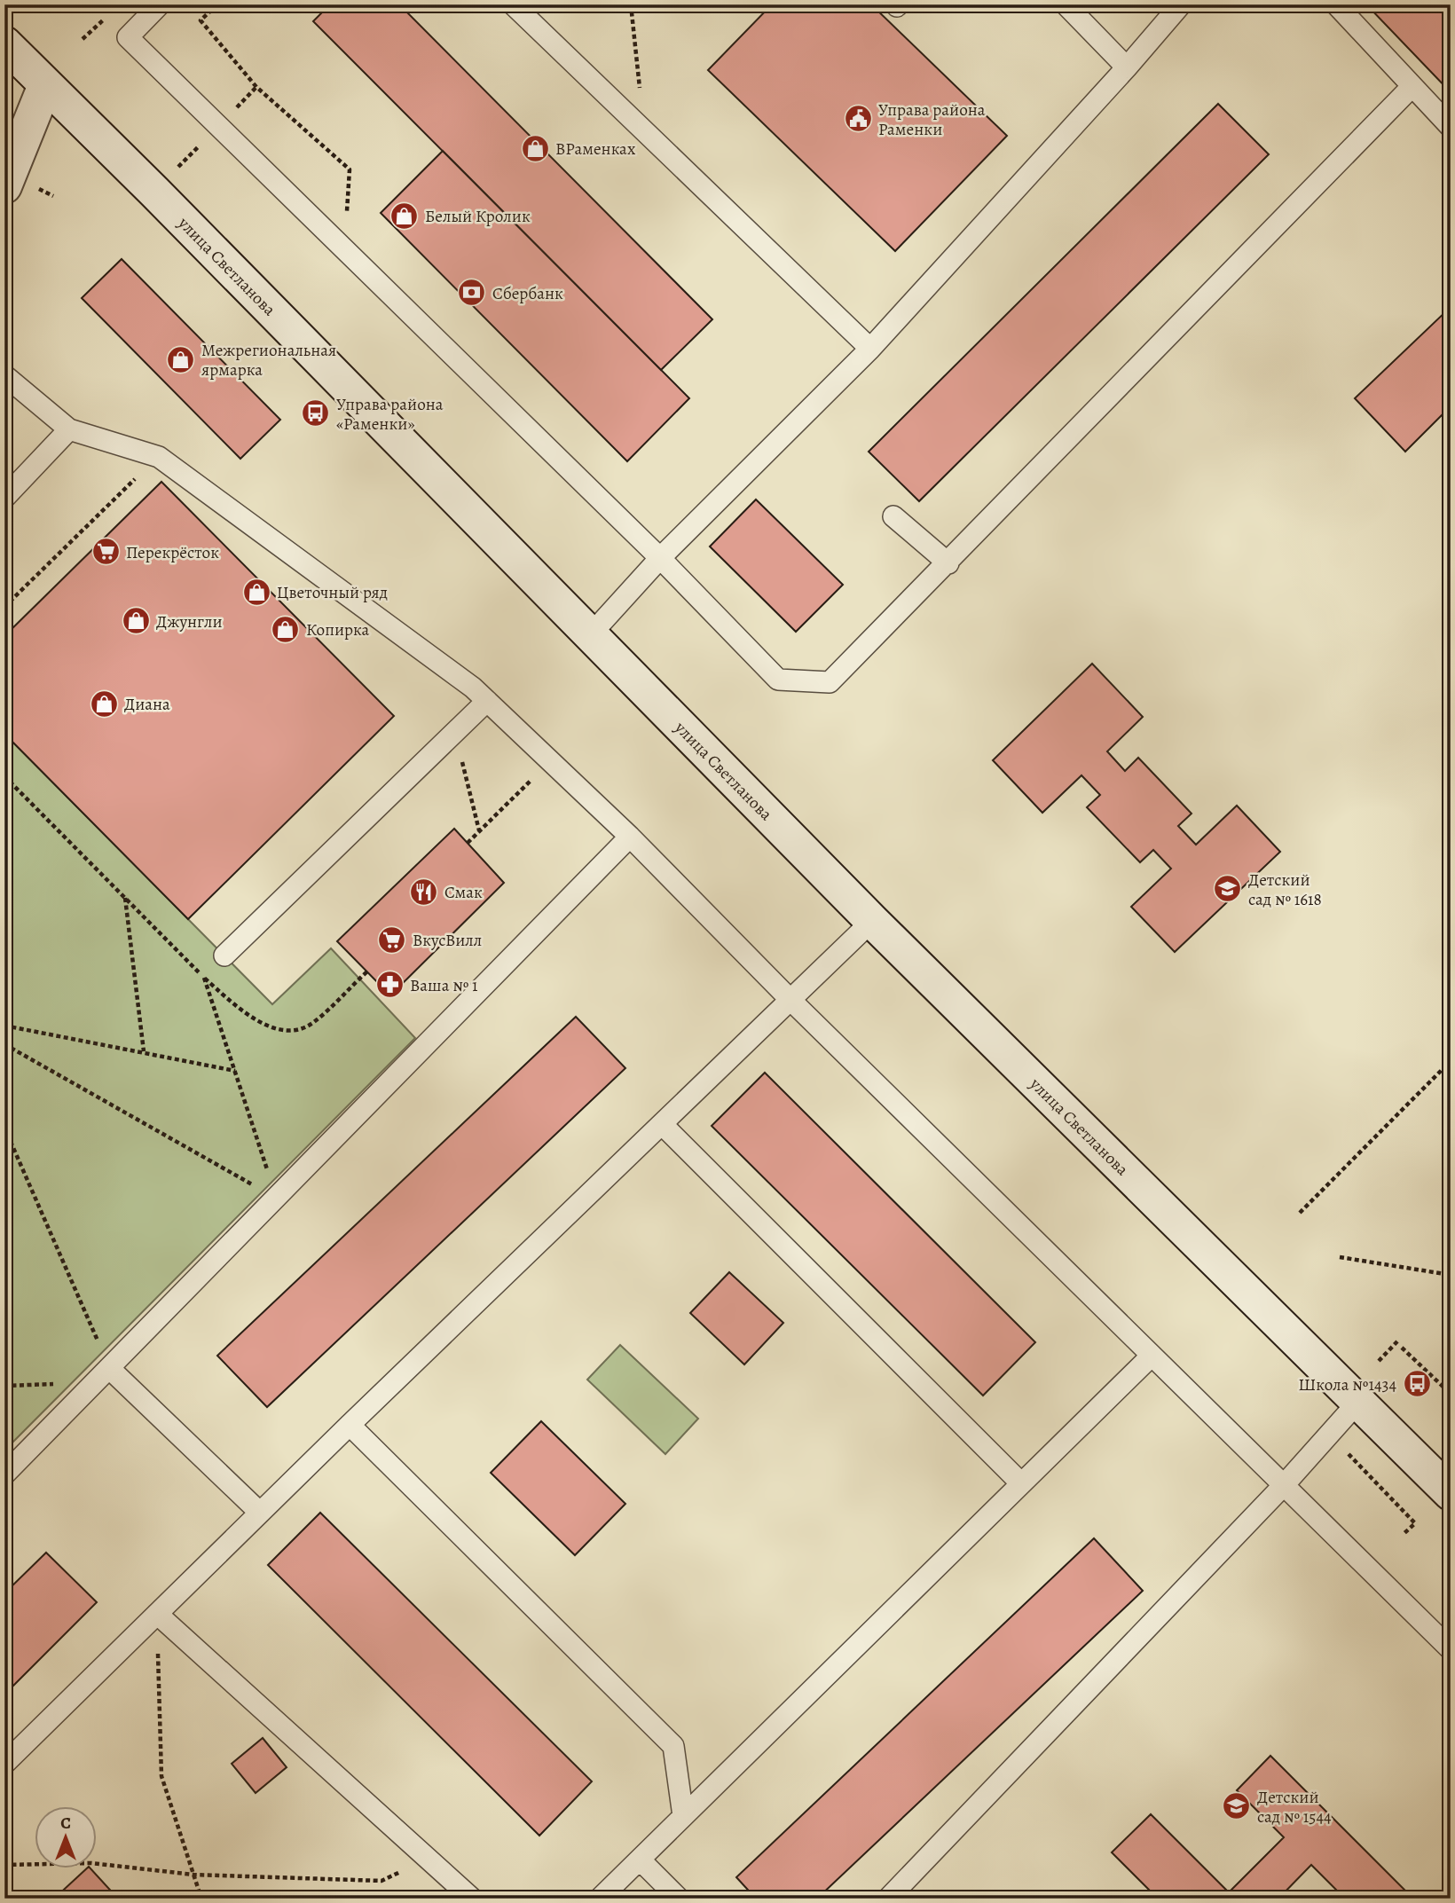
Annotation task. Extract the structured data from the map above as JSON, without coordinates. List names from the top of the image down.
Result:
{
  "streets": {
    "street": ["улица Светланова"]
  },
  "places": {
    "public building": ["Управа района Раменки"],
    "shop": [
      "ВРаменках",
      "Белый Кролик",
      "Межрегиональная ярмарка",
      "Цветочный ряд",
      "Джунгли",
      "Копирка",
      "Диана"
    ],
    "bank": ["Сбербанк"],
    "bus stop": ["Управа района «Раменки»", "Школа №1434"],
    "supermarket": ["Перекрёсток", "ВкусВилл"],
    "school or university": ["Детский сад № 1618", "Детский сад № 1544"],
    "restaurant": ["Смак"],
    "pharmacy": ["Ваша № 1"]
  },
  "north": "top"
}
